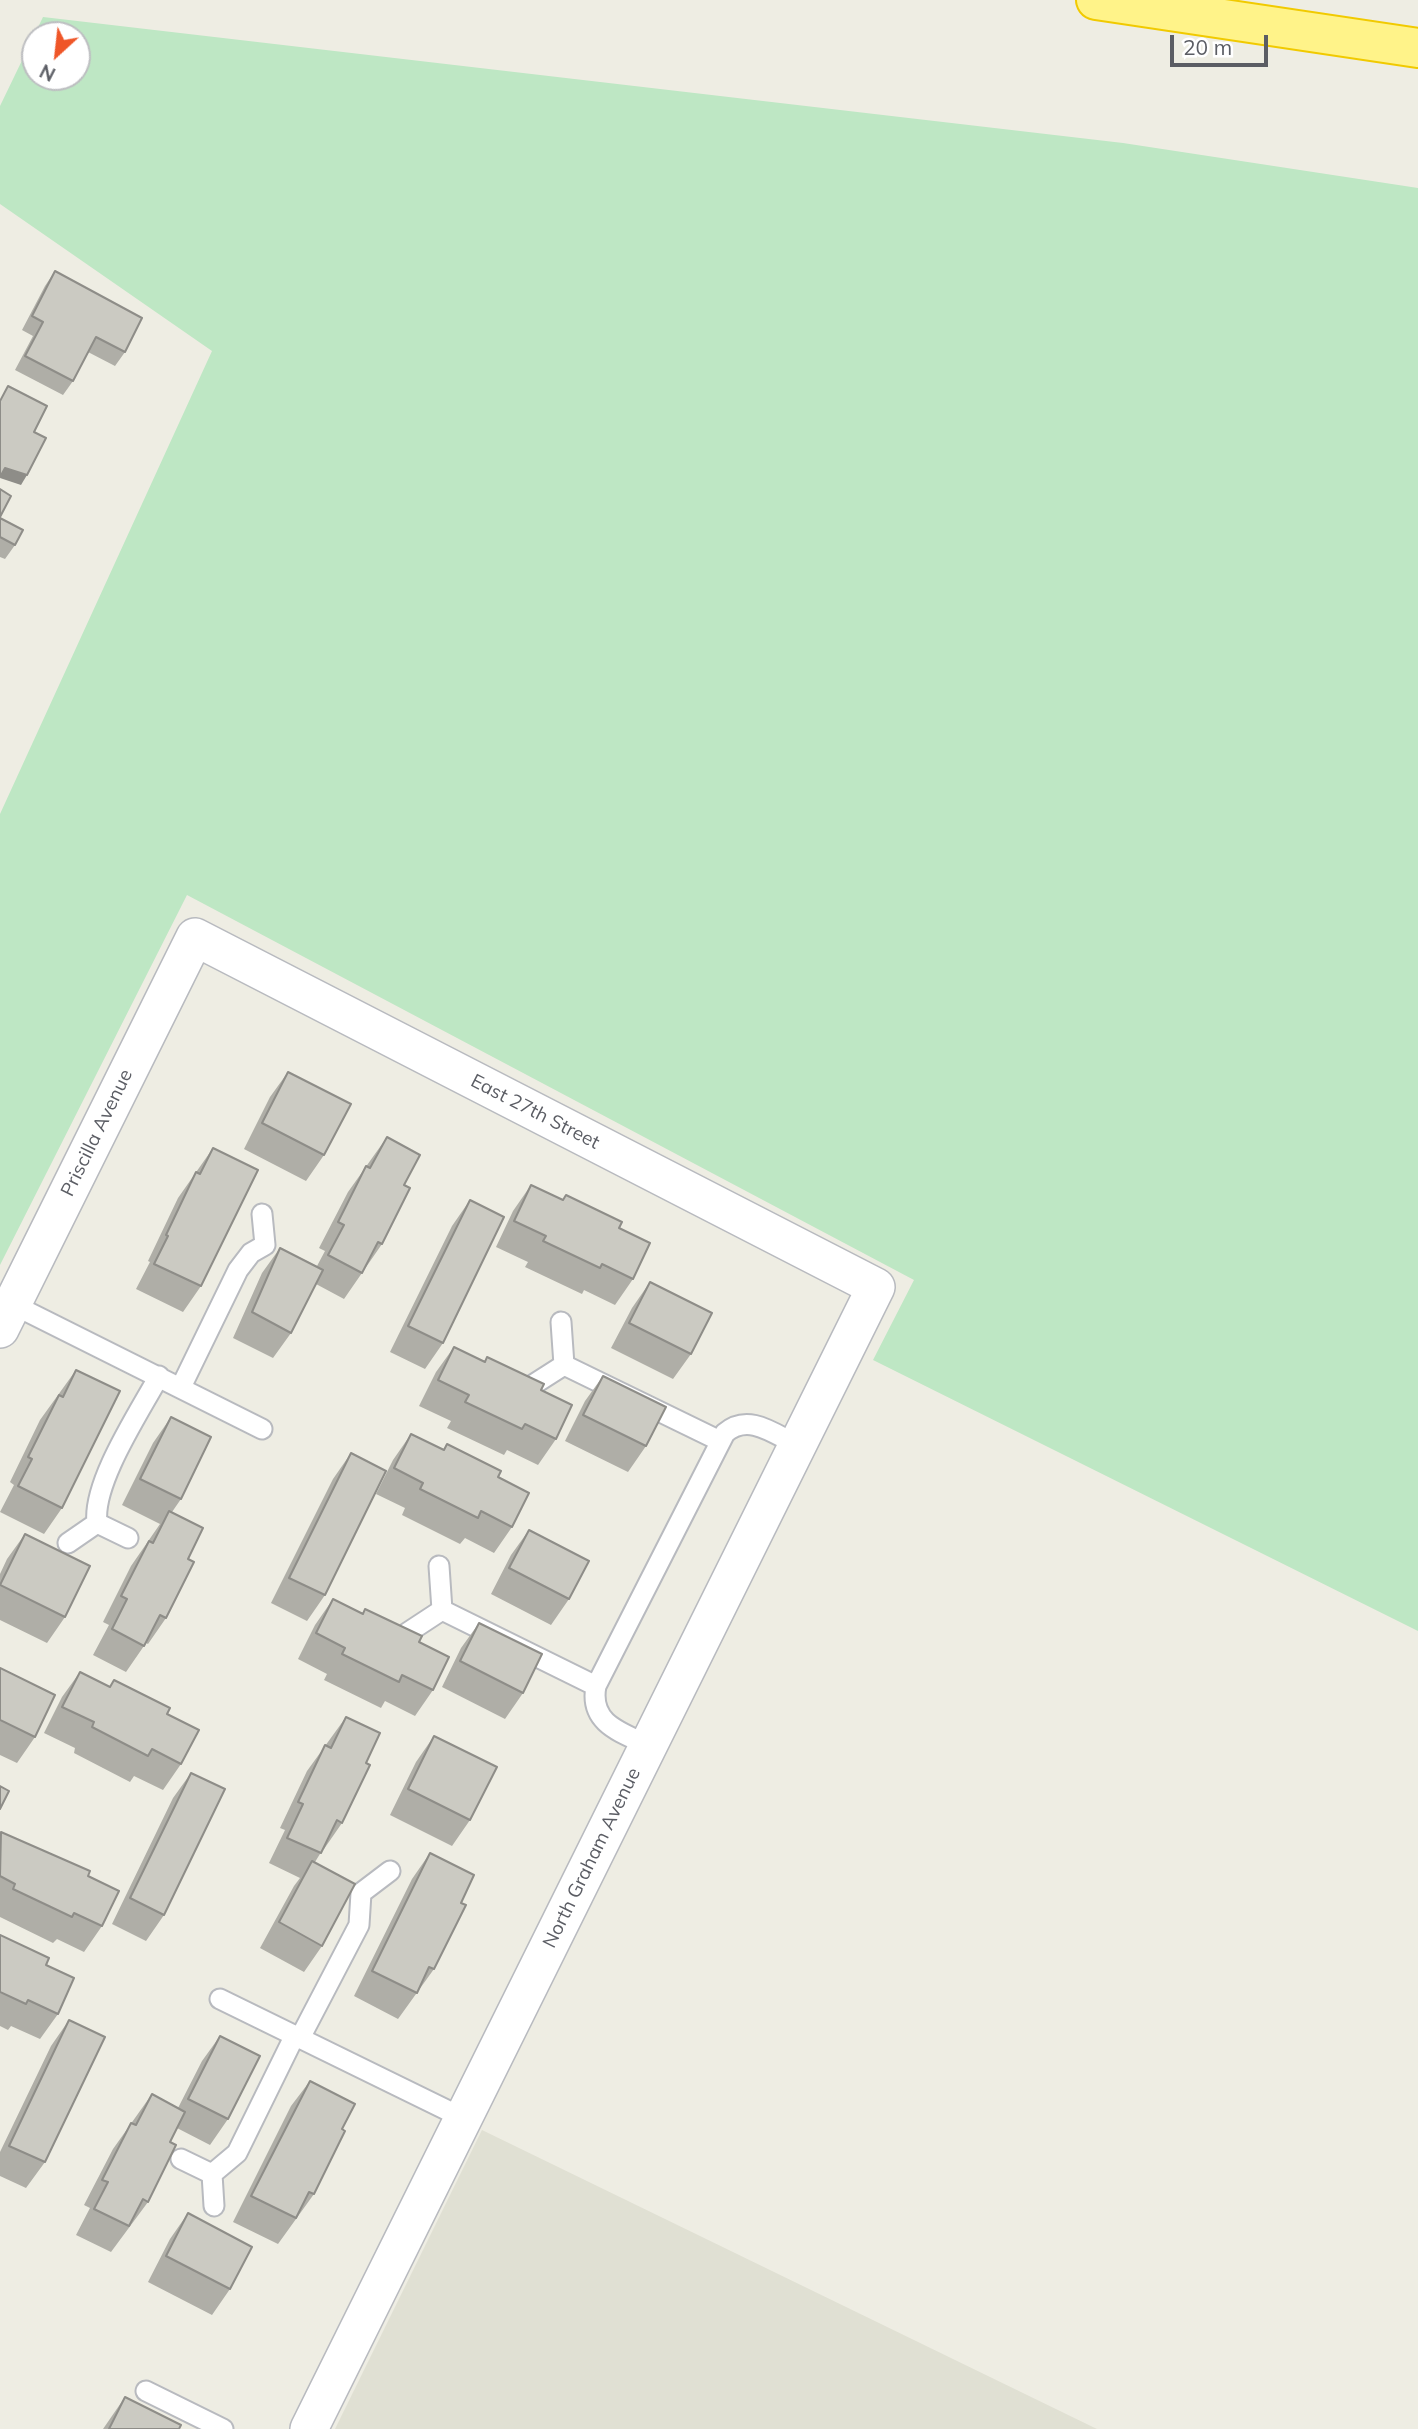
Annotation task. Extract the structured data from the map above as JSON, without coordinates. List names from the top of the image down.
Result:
{
  "streets": {
    "street": ["East 27th Street", "Priscilla Avenue", "North Graham Avenue"]
  },
  "crossings": [
    ["East 27th Street", "Priscilla Avenue"],
    ["East 27th Street", "North Graham Avenue"]
  ],
  "scale_bar": "20 m",
  "north": "bottom left"
}
